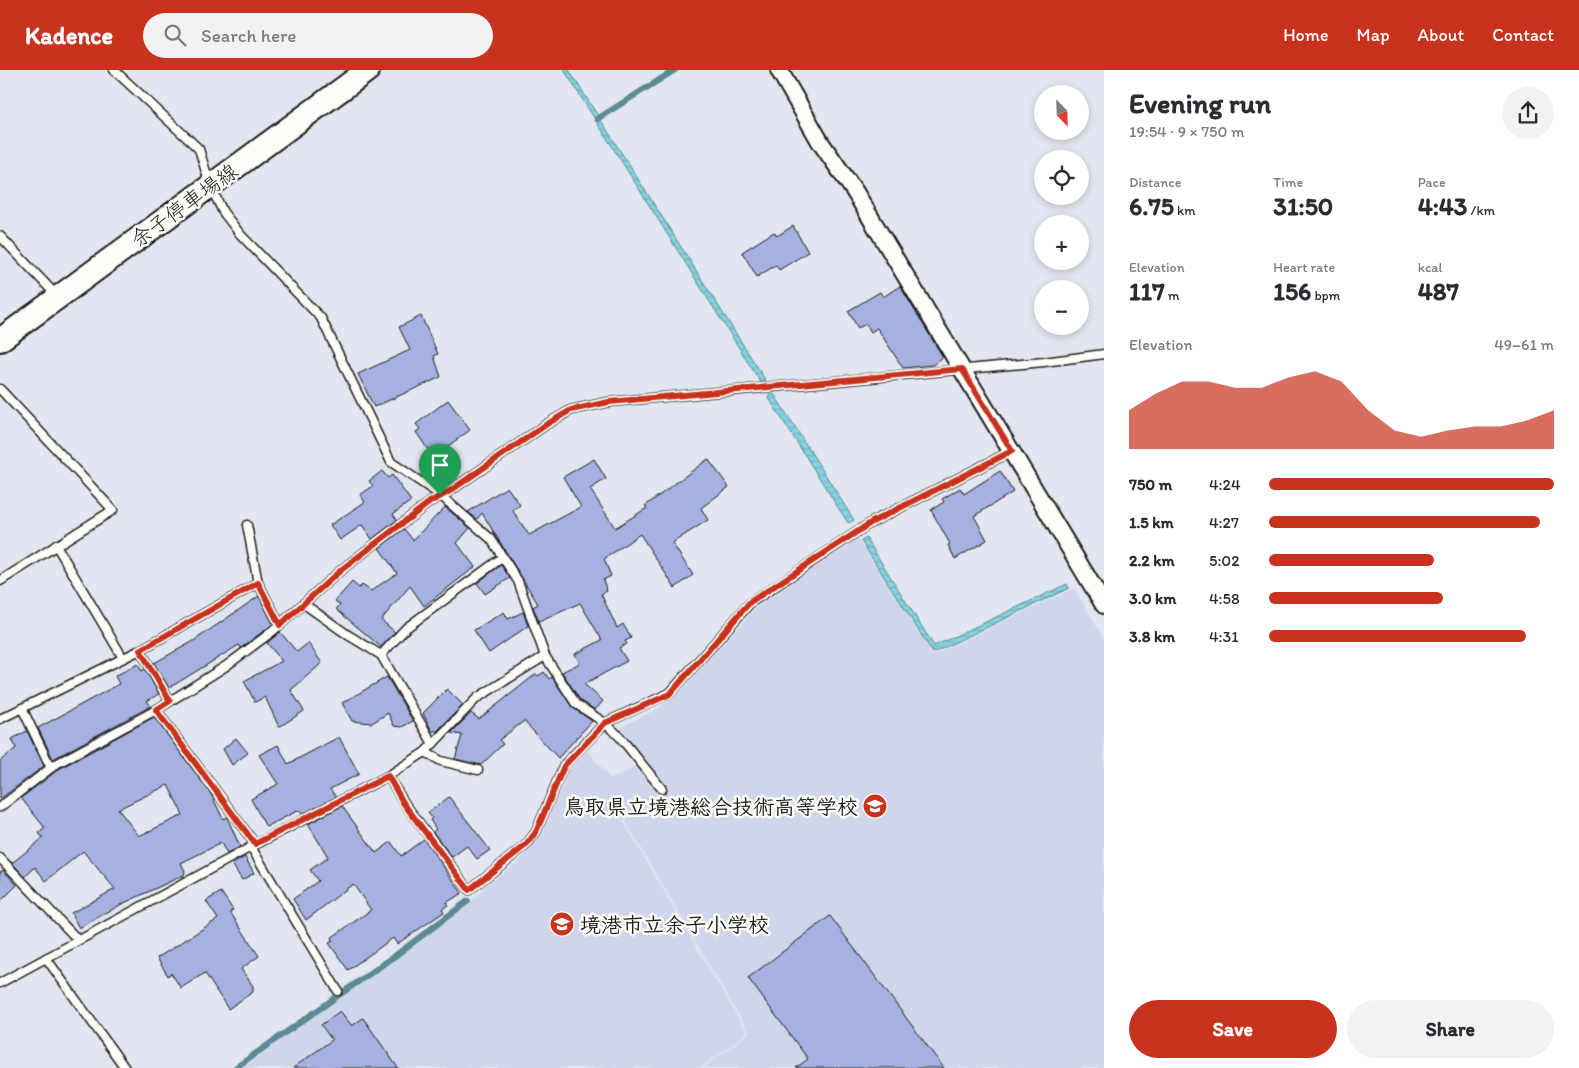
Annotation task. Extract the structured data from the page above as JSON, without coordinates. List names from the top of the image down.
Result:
{
  "streets": {
    "main road": ["余子停車場線"]
  },
  "places": {
    "school or university": ["鳥取県立境港総合技術高等学校", "境港市立余子小学校"]
  },
  "north": "bottom right",
  "page": {
    "header": "Kadence",
    "search": "Search here",
    "nav": [
      "Home",
      "Map",
      "About",
      "Contact"
    ],
    "heading": ["Evening run", "19:54 · 9 × 750 m"],
    "map_buttons": ["+", "−"],
    "stats": [
      ["Distance", "6.75 km"],
      ["Time", "31:50"],
      ["Pace", "4:43 /km"],
      ["Elevation", "117 m"],
      ["Heart rate", "156 bpm"],
      ["kcal", "487"]
    ],
    "chart": ["Elevation", "49–61 m"],
    "list": [
      {
        "name": "750 m",
        "note": "4:24"
      },
      {
        "name": "1.5 km",
        "note": "4:27"
      },
      {
        "name": "2.2 km",
        "note": "5:02"
      },
      {
        "name": "3.0 km",
        "note": "4:58"
      },
      {
        "name": "3.8 km",
        "note": "4:31"
      }
    ],
    "buttons": ["Save", "Share"]
  }
}
